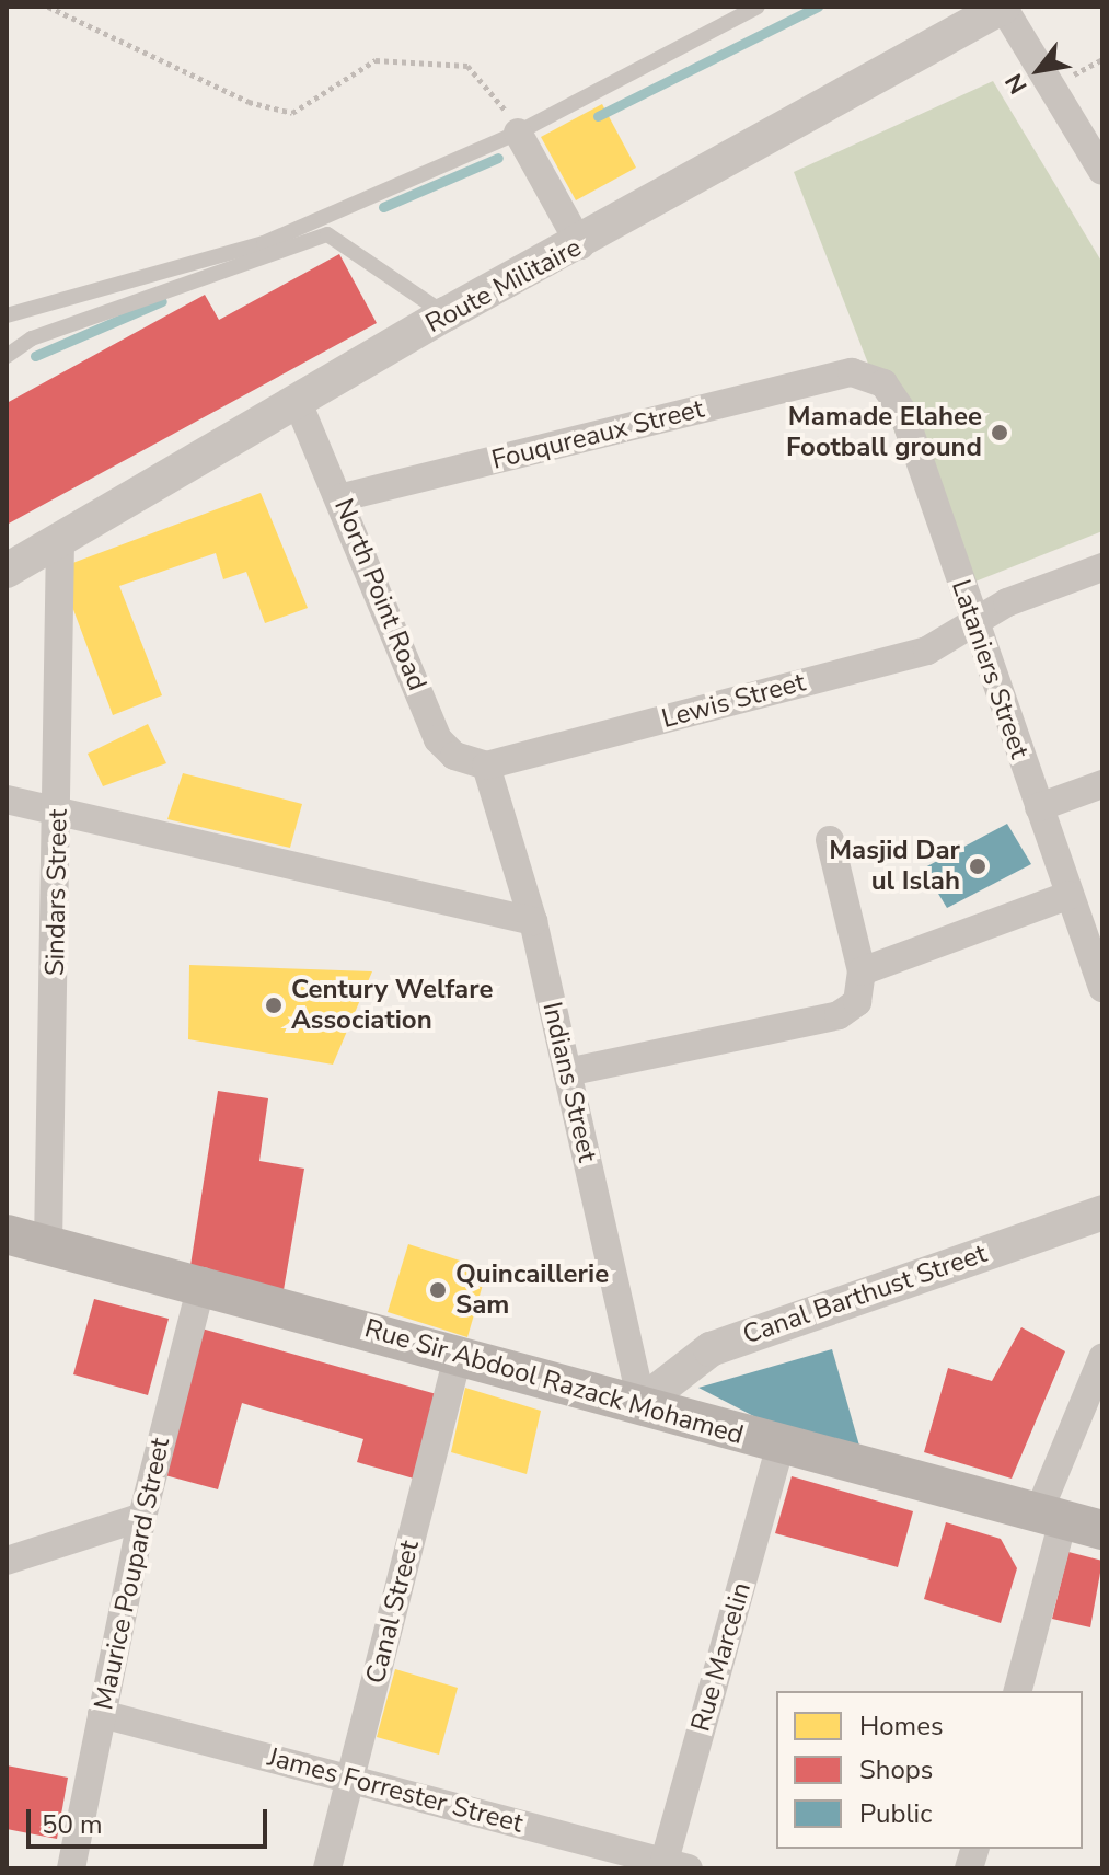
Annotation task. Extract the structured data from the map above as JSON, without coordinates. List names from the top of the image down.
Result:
{
  "streets": {
    "main road": ["Rue Sir Abdool Razack Mohamed"],
    "street": [
      "Route Militaire",
      "Fouqureaux Street",
      "North Point Road",
      "Lataniers Street",
      "Lewis Street",
      "Sindars Street",
      "Indians Street",
      "Canal Barthust Street",
      "Maurice Poupard Street",
      "Canal Street",
      "Rue Marcelin",
      "James Forrester Street"
    ]
  },
  "crossings": [
    ["Route Militaire", "North Point Road"],
    ["Route Militaire", "Sindars Street"],
    ["Fouqureaux Street", "North Point Road"],
    ["Fouqureaux Street", "Lataniers Street"],
    ["North Point Road", "Lewis Street"],
    ["North Point Road", "Indians Street"],
    ["Lataniers Street", "Lewis Street"],
    ["Lewis Street", "Indians Street"],
    ["Sindars Street", "Rue Sir Abdool Razack Mohamed"],
    ["Indians Street", "Canal Barthust Street"],
    ["Indians Street", "Rue Sir Abdool Razack Mohamed"],
    ["Canal Barthust Street", "Rue Sir Abdool Razack Mohamed"],
    ["Rue Sir Abdool Razack Mohamed", "Maurice Poupard Street"],
    ["Rue Sir Abdool Razack Mohamed", "Canal Street"],
    ["Rue Sir Abdool Razack Mohamed", "Rue Marcelin"],
    ["Maurice Poupard Street", "James Forrester Street"],
    ["Canal Street", "James Forrester Street"],
    ["Rue Marcelin", "James Forrester Street"]
  ],
  "places": [
    "Mamade Elahee Football ground",
    "Masjid Dar ul Islah",
    "Century Welfare Association",
    "Quincaillerie Sam"
  ],
  "legend": ["Homes", "Shops", "Public"],
  "scale_bar": "50 m",
  "north": "bottom left"
}
